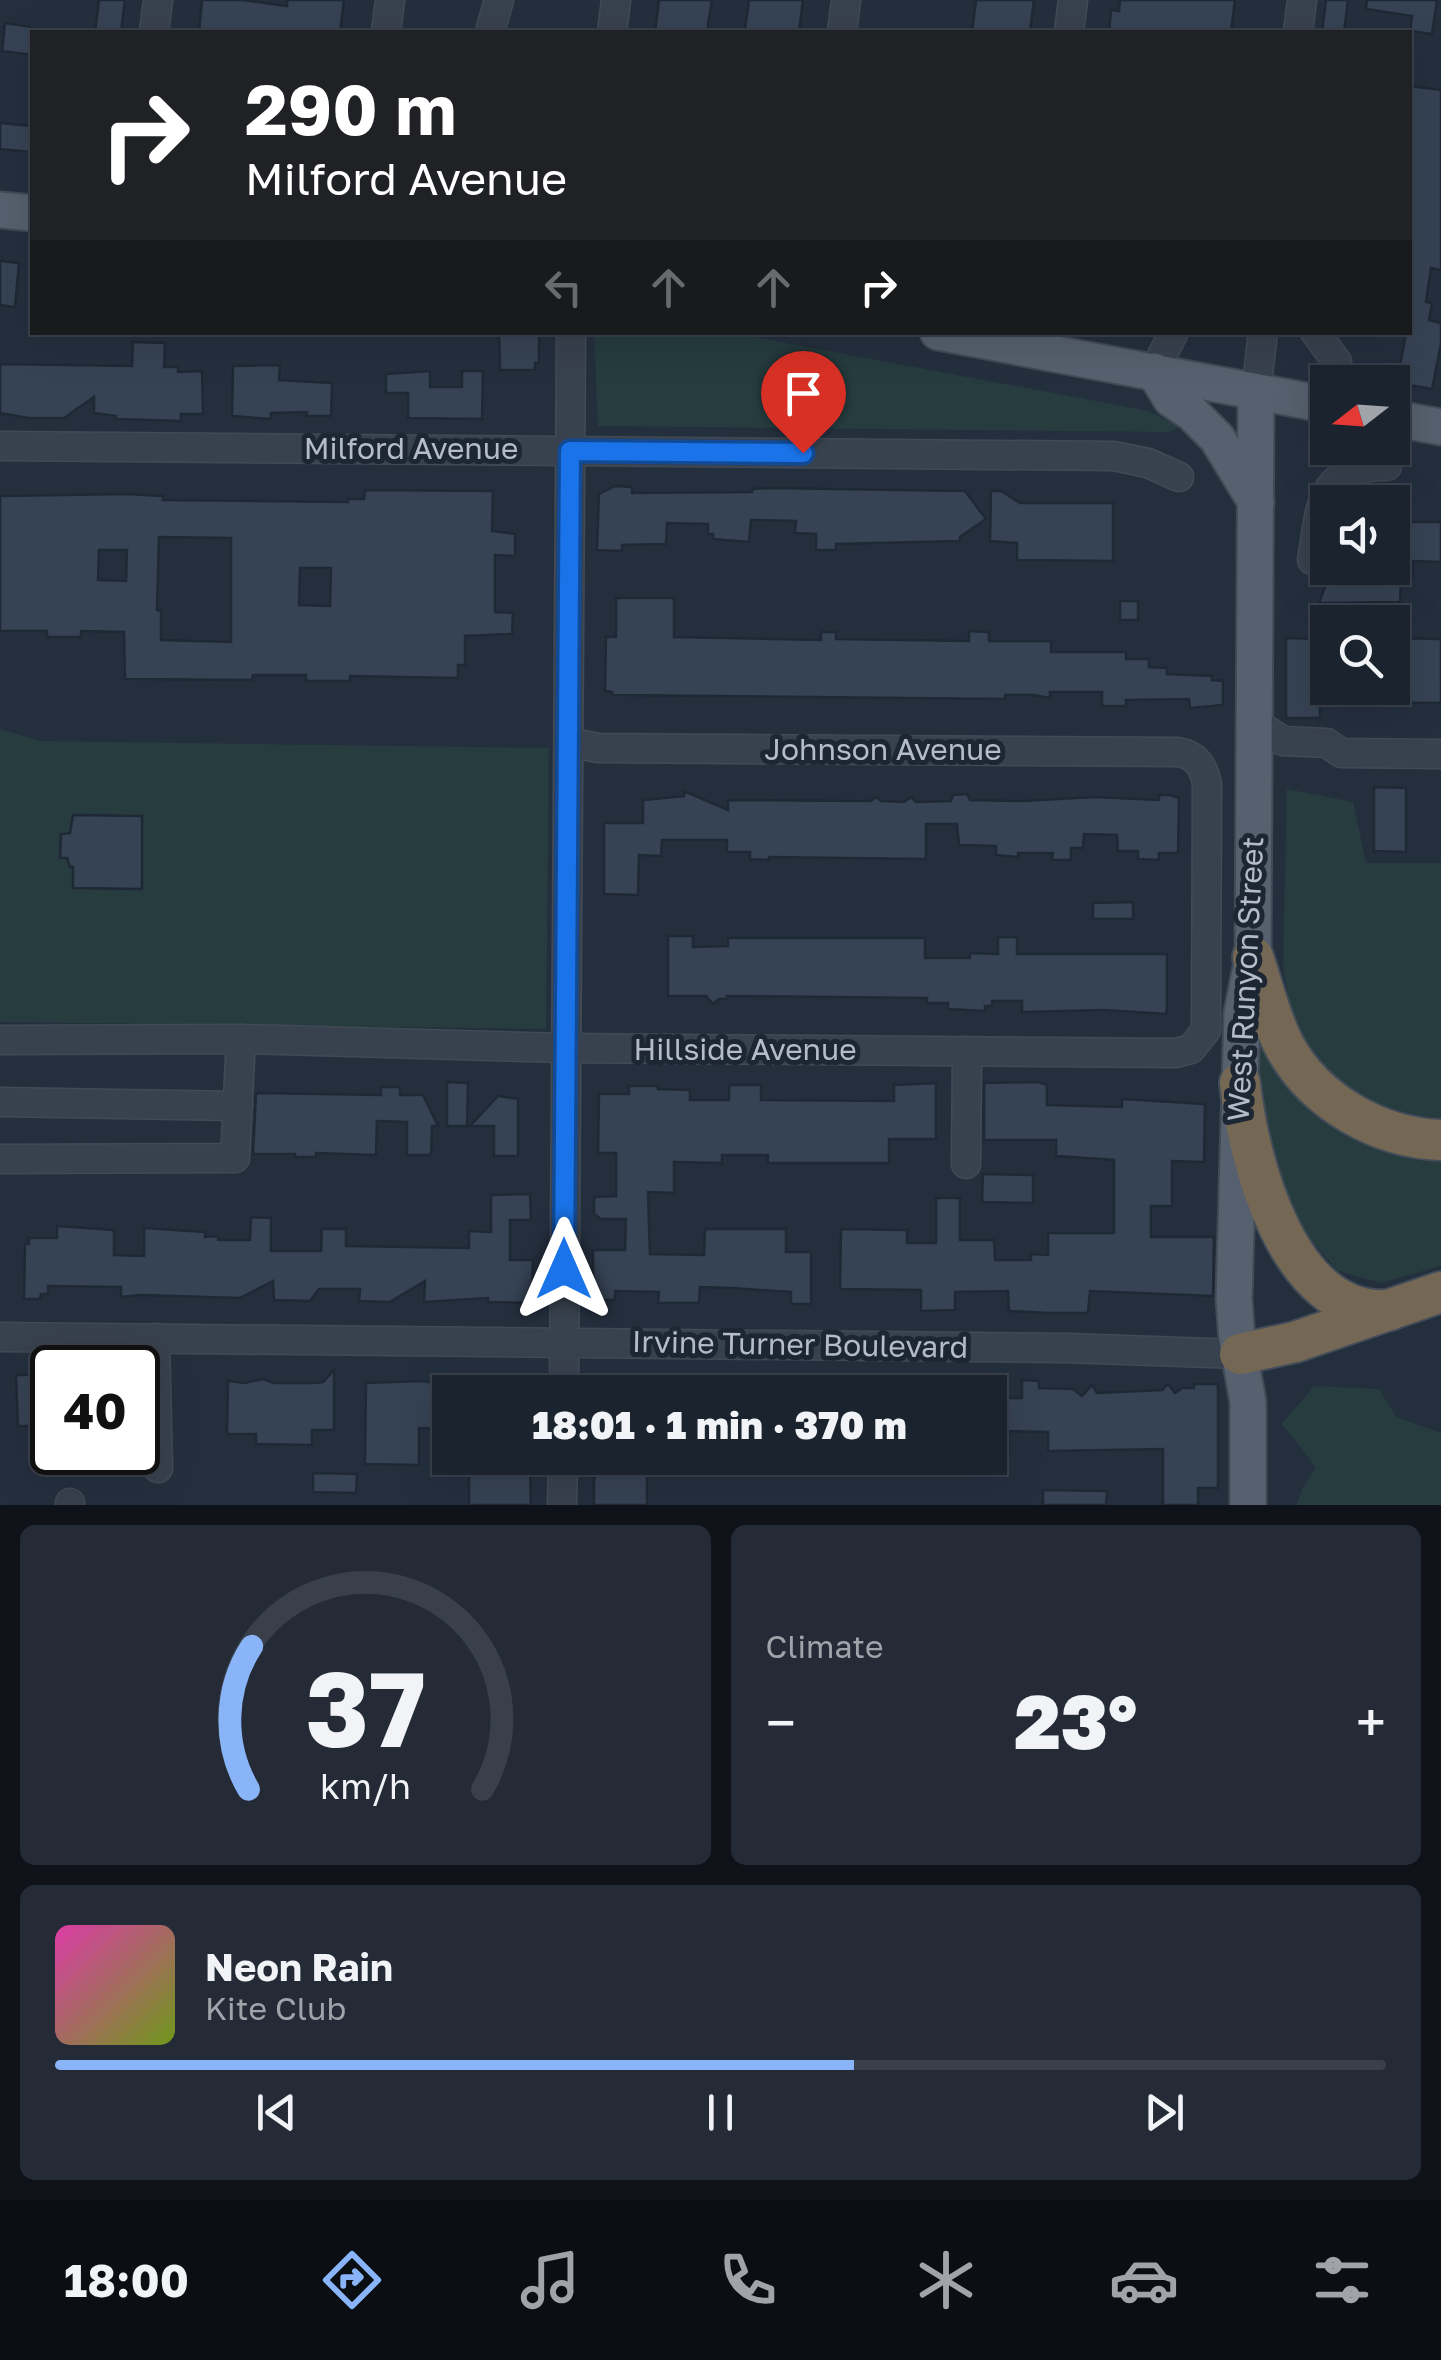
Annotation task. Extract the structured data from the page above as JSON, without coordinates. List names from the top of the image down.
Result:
{
  "streets": {
    "main road": ["West Runyon Street"],
    "street": [
      "Milford Avenue",
      "Johnson Avenue",
      "Hillside Avenue",
      "Irvine Turner Boulevard"
    ]
  },
  "crossings": [
    ["Johnson Avenue", "Hillside Avenue"],
    ["West Runyon Street", "Irvine Turner Boulevard"]
  ],
  "north": "left",
  "page": {
    "turn": ["290 m", "Milford Avenue"],
    "limit": "40",
    "trip": "18:01 · 1 min · 370 m",
    "tile": "Climate",
    "heat": ["−", "23°", "+"],
    "song": ["Neon Rain", "Kite Club"],
    "tabs": "18:00",
    "gauge": ["37", "km/h"]
  }
}
